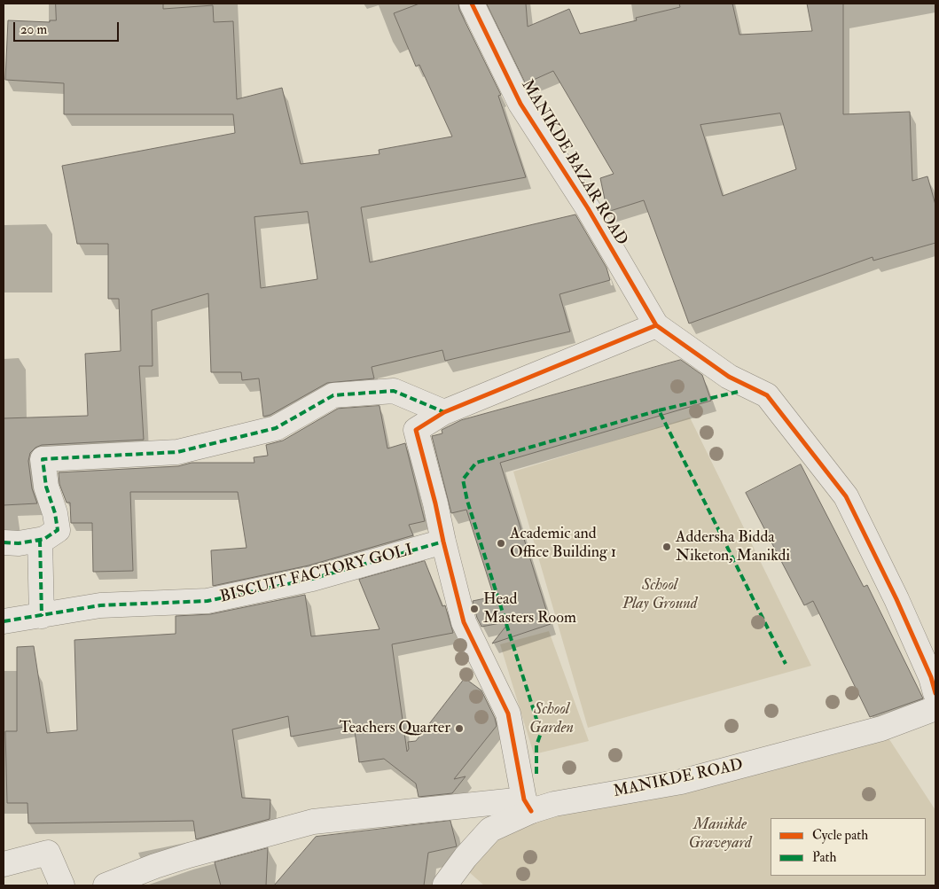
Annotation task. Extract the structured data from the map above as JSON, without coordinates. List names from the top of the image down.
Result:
{
  "streets": {
    "street": ["MANIKDE BAZAR ROAD", "BISCUIT FACTORY GOLI", "MANIKDE ROAD"]
  },
  "parks": ["School Play Ground", "School Garden", "Manikde Graveyard"],
  "places": [
    "Academic and Office Building 1",
    "Addersha Bidda Niketon, Manikdi",
    "Head Masters Room",
    "Teachers Quarter"
  ],
  "legend": ["Cycle path", "Path"],
  "scale_bar": "20 m"
}
